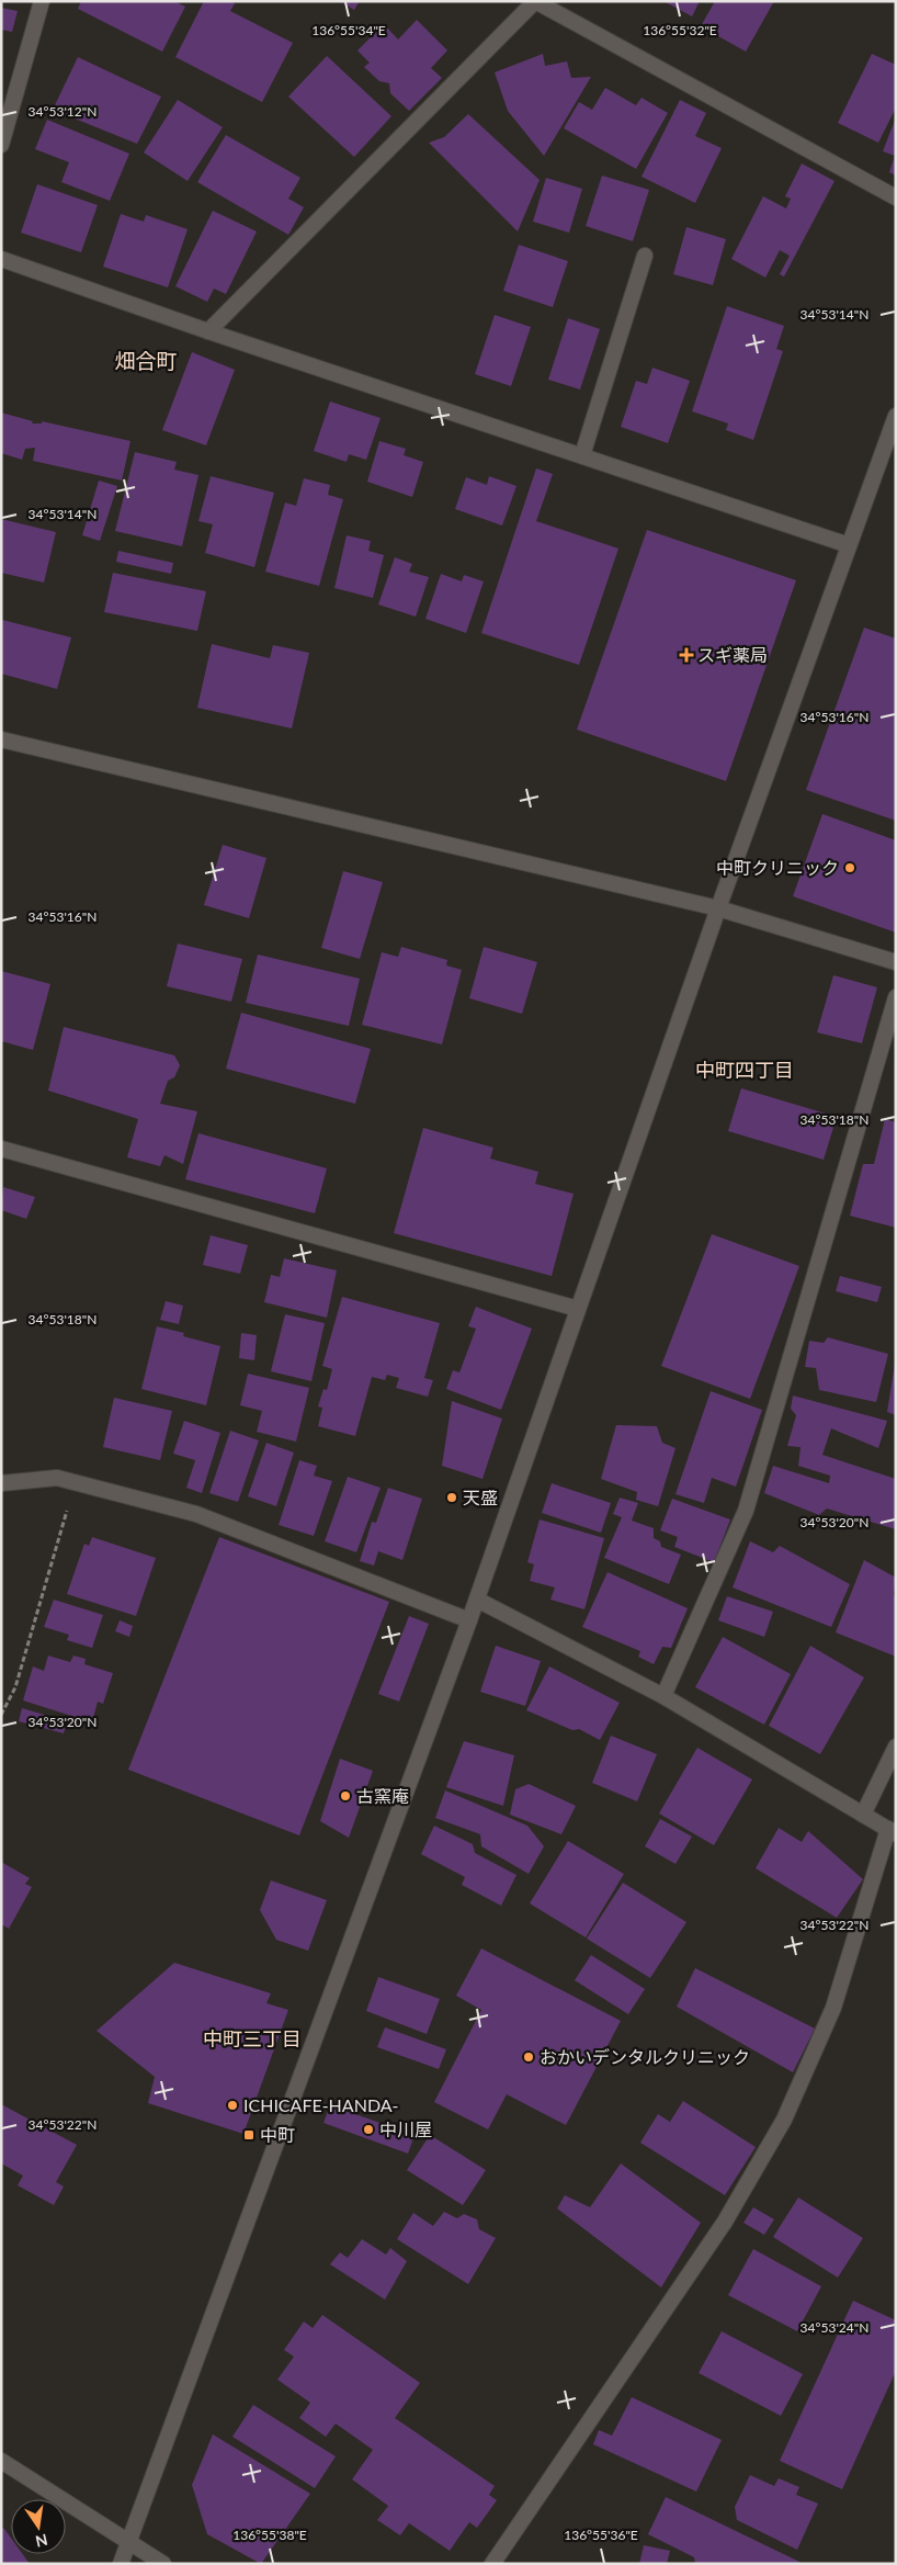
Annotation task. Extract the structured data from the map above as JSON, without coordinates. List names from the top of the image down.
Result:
{
  "districts": ["畑合町", "中町四丁目", "中町三丁目"],
  "places": {
    "health": ["スギ薬局"],
    "other": [
      "中町クリニック",
      "天盛",
      "古窯庵",
      "おかいデンタルクリニック",
      "ICHICAFE-HANDA-",
      "中川屋"
    ],
    "transit": ["中町"]
  },
  "north": "bottom",
  "coordinates": [
    "136°55'34\"E",
    "136°55'32\"E",
    "34°53'12\"N",
    "34°53'14\"N",
    "34°53'16\"N",
    "34°53'18\"N",
    "34°53'20\"N",
    "34°53'22\"N",
    "34°53'24\"N",
    "136°55'38\"E",
    "136°55'36\"E"
  ]
}
